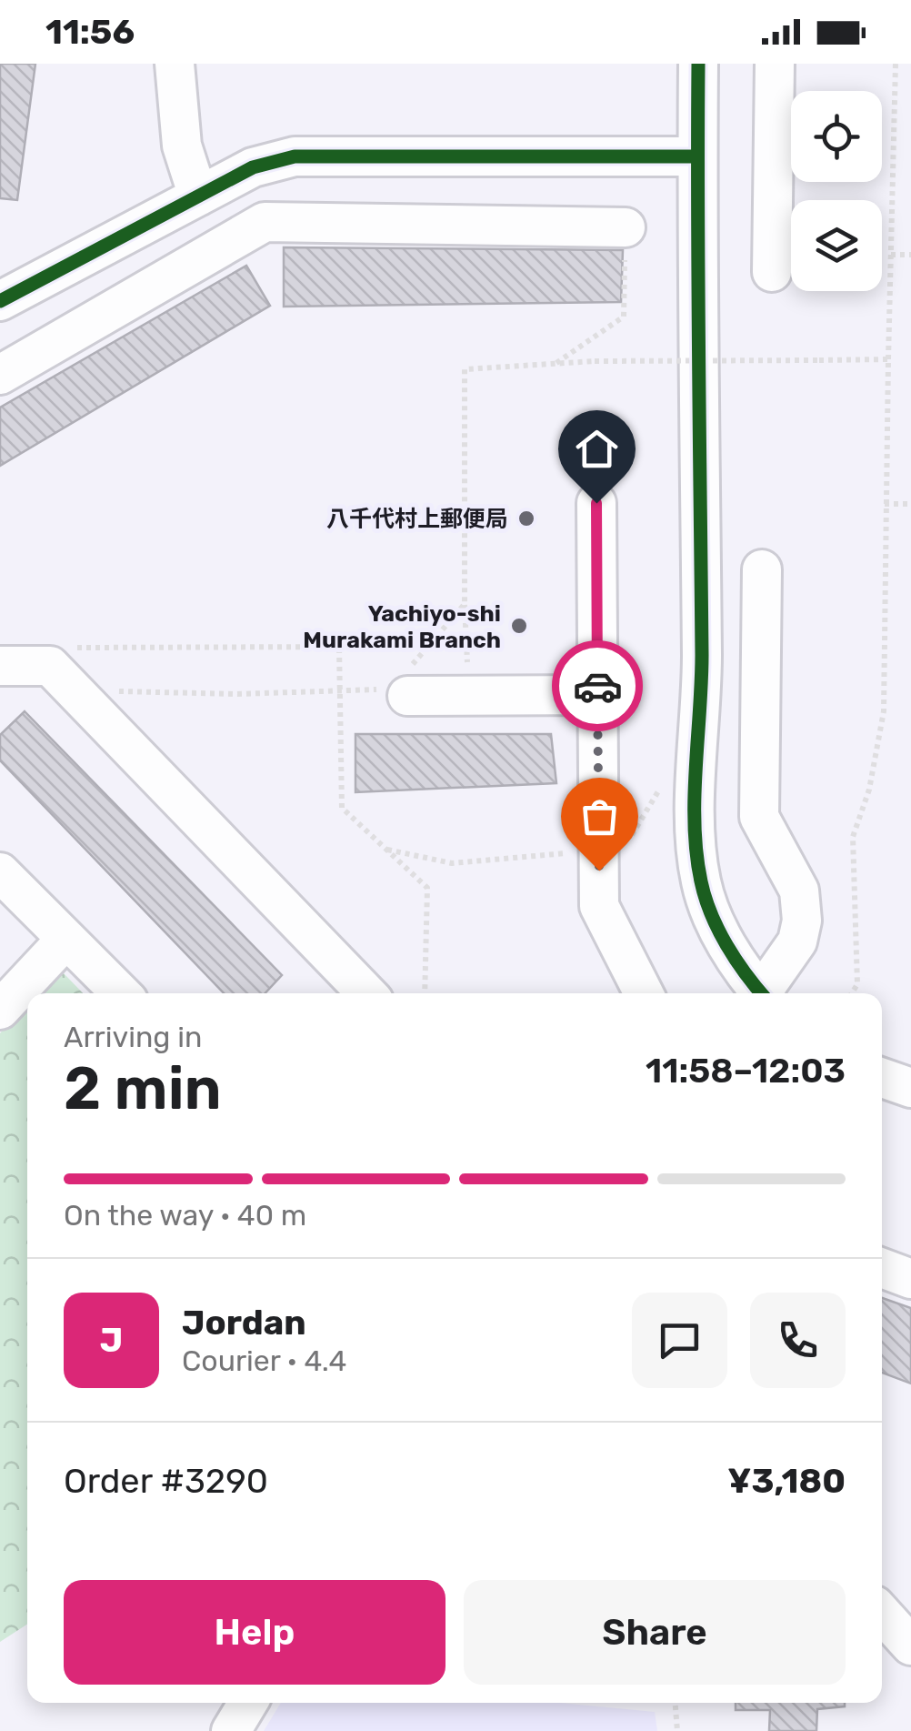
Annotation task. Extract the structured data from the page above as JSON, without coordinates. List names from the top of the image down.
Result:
{
  "places": ["八千代村上郵便局", "Yachiyo-shi Murakami Branch"],
  "page": {
    "status": "11:56",
    "heading": ["2 min", "Arriving in", "11:58–12:03"],
    "panel": [
      "Jordan",
      "Courier · 4.4",
      "Order #3290",
      "¥3,180"
    ],
    "bar": "On the way · 40 m",
    "round": "J",
    "buttons": ["Help", "Share"]
  }
}
